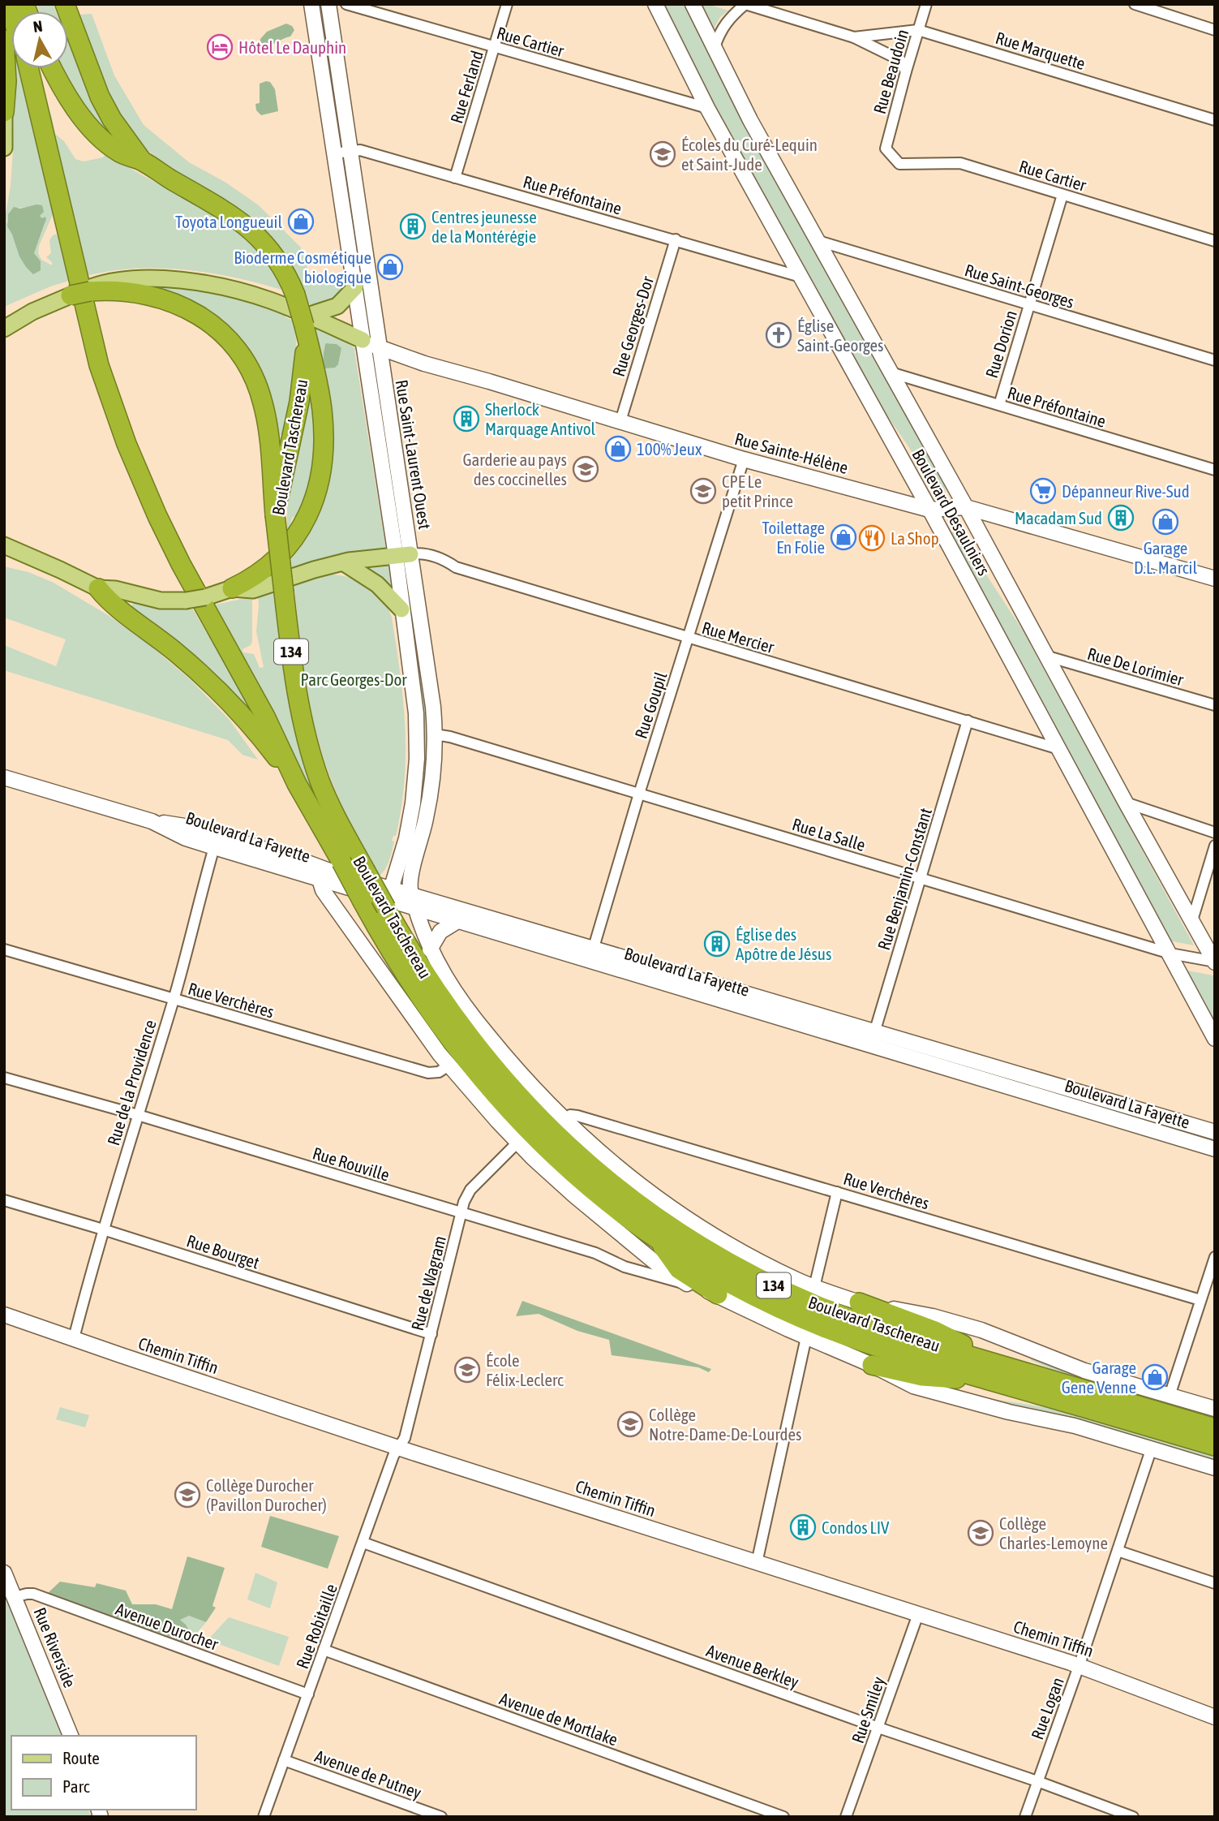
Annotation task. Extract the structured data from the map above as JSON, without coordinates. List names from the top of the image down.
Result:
{
  "streets": {
    "highway": ["Boulevard Taschereau", "134"],
    "street": [
      "Rue Cartier",
      "Rue Marquette",
      "Rue Beaudoin",
      "Rue Ferland",
      "Rue Préfontaine",
      "Rue Saint-Georges",
      "Rue Georges-Dor",
      "Rue Dorion",
      "Rue Sainte-Hélène",
      "Rue Saint-Laurent Ouest",
      "Boulevard Desaulniers",
      "Rue Mercier",
      "Rue De Lorimier",
      "Rue Goupil",
      "Rue La Salle",
      "Boulevard La Fayette",
      "Rue Benjamin-Constant",
      "Rue Verchères",
      "Rue de la Providence",
      "Rue Rouville",
      "Rue Bourget",
      "Rue de Wagram",
      "Chemin Tiffin",
      "Avenue Durocher",
      "Rue Robitaille",
      "Rue Riverside",
      "Avenue Berkley",
      "Rue Logan",
      "Rue Smiley",
      "Avenue de Mortlake",
      "Avenue de Putney"
    ]
  },
  "crossings": [
    ["Rue Cartier", "Rue Beaudoin"],
    ["Rue Cartier", "Rue Ferland"],
    ["Rue Cartier", "Rue Dorion"],
    ["Rue Cartier", "Boulevard Desaulniers"],
    ["Rue Marquette", "Rue Beaudoin"],
    ["Rue Ferland", "Rue Préfontaine"],
    ["Rue Préfontaine", "Rue Georges-Dor"],
    ["Rue Préfontaine", "Rue Dorion"],
    ["Rue Préfontaine", "Rue Saint-Laurent Ouest"],
    ["Rue Préfontaine", "Boulevard Desaulniers"],
    ["Rue Saint-Georges", "Rue Dorion"],
    ["Rue Saint-Georges", "Boulevard Desaulniers"],
    ["Rue Georges-Dor", "Rue Sainte-Hélène"],
    ["Boulevard Taschereau", "Rue Saint-Laurent Ouest"],
    ["Boulevard Taschereau", "Boulevard La Fayette"],
    ["Boulevard Taschereau", "Rue Verchères"],
    ["Boulevard Taschereau", "Rue Rouville"],
    ["Boulevard Taschereau", "Rue de Wagram"],
    ["Boulevard Taschereau", "Rue Logan"],
    ["Rue Sainte-Hélène", "Rue Saint-Laurent Ouest"],
    ["Rue Sainte-Hélène", "Boulevard Desaulniers"],
    ["Rue Sainte-Hélène", "Rue Goupil"],
    ["Rue Saint-Laurent Ouest", "Rue Mercier"],
    ["Rue Saint-Laurent Ouest", "Rue La Salle"],
    ["Rue Saint-Laurent Ouest", "Boulevard La Fayette"],
    ["Boulevard Desaulniers", "Rue Mercier"],
    ["Boulevard Desaulniers", "Rue De Lorimier"],
    ["Boulevard Desaulniers", "Rue La Salle"],
    ["Rue Mercier", "Rue Goupil"],
    ["Rue Mercier", "Rue Benjamin-Constant"],
    ["Rue Goupil", "Rue La Salle"],
    ["Rue Goupil", "Boulevard La Fayette"],
    ["Rue La Salle", "Rue Benjamin-Constant"],
    ["Boulevard La Fayette", "Rue Benjamin-Constant"],
    ["Boulevard La Fayette", "Rue de la Providence"],
    ["Rue Verchères", "Rue de la Providence"],
    ["Rue de la Providence", "Rue Rouville"],
    ["Rue de la Providence", "Rue Bourget"],
    ["Rue de la Providence", "Chemin Tiffin"],
    ["Rue Rouville", "Rue de Wagram"],
    ["Rue Bourget", "Rue de Wagram"],
    ["Rue de Wagram", "Chemin Tiffin"],
    ["Rue de Wagram", "Rue Robitaille"],
    ["Chemin Tiffin", "Rue Robitaille"],
    ["Chemin Tiffin", "Rue Logan"],
    ["Chemin Tiffin", "Rue Smiley"],
    ["Avenue Durocher", "Rue Robitaille"],
    ["Avenue Durocher", "Rue Riverside"],
    ["Rue Robitaille", "Avenue Berkley"],
    ["Rue Robitaille", "Avenue de Mortlake"],
    ["Rue Robitaille", "Avenue de Putney"],
    ["Avenue Berkley", "Rue Logan"],
    ["Avenue Berkley", "Rue Smiley"]
  ],
  "parks": ["Parc Georges-Dor"],
  "places": {
    "hotel": ["Hôtel Le Dauphin"],
    "school or university": [
      "Écoles du Curé-Lequin et Saint-Jude",
      "Garderie au pays des coccinelles",
      "CPE Le petit Prince",
      "École Félix-Leclerc",
      "Collège Notre-Dame-De-Lourdes",
      "Collège Durocher (Pavillon Durocher)",
      "Collège Charles-Lemoyne"
    ],
    "shop": [
      "Toyota Longueuil",
      "Bioderme Cosmétique biologique",
      "100% Jeux",
      "Garage D.L. Marcil",
      "Toilettage En Folie",
      "Garage Gene Venne"
    ],
    "building": [
      "Centres jeunesse de la Montérégie",
      "Sherlock Marquage Antivol",
      "Macadam Sud",
      "Église des Apôtre de Jésus",
      "Condos LIV"
    ],
    "church": ["Église Saint-Georges"],
    "supermarket": ["Dépanneur Rive-Sud"],
    "restaurant": ["La Shop"]
  },
  "legend": ["Route", "Parc"],
  "north": "top"
}
